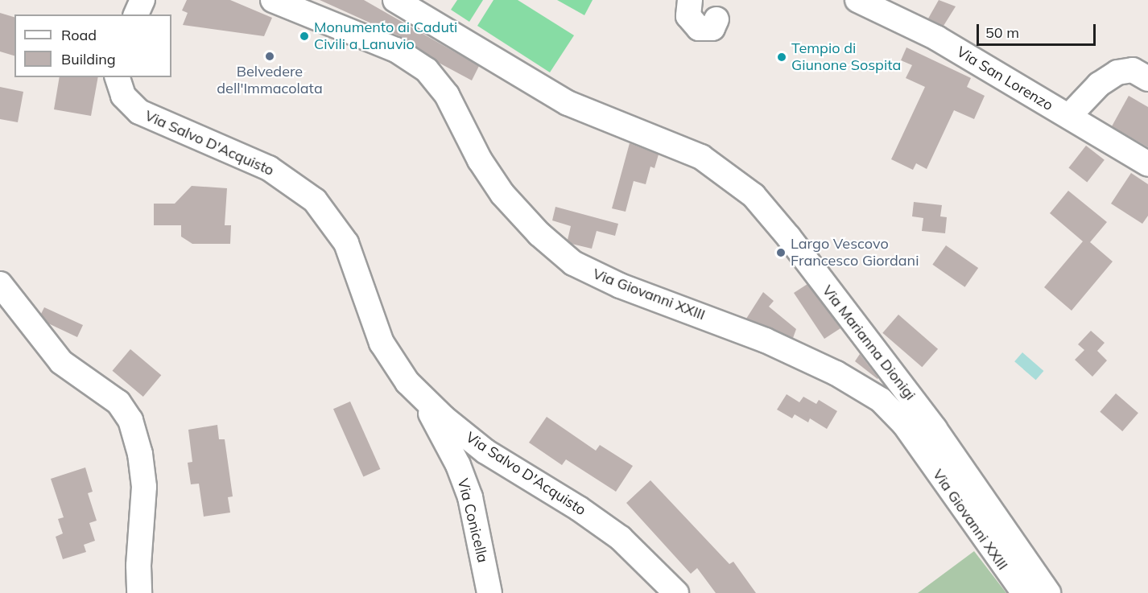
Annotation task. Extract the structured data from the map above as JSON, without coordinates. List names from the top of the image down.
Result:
{
  "streets": {
    "street": [
      "Via San Lorenzo",
      "Via Salvo D'Acquisto",
      "Via Giovanni XXIII",
      "Via Marianna Dionigi",
      "Via Conicella"
    ]
  },
  "crossings": [
    ["Via Salvo D'Acquisto", "Via Conicella"]
  ],
  "places": [
    "Monumento ai Caduti Civili a Lanuvio",
    "Belvedere dell'Immacolata",
    "Tempio di Giunone Sospita",
    "Largo Vescovo Francesco Giordani"
  ],
  "legend": ["Road", "Building"],
  "scale_bar": "50 m"
}
